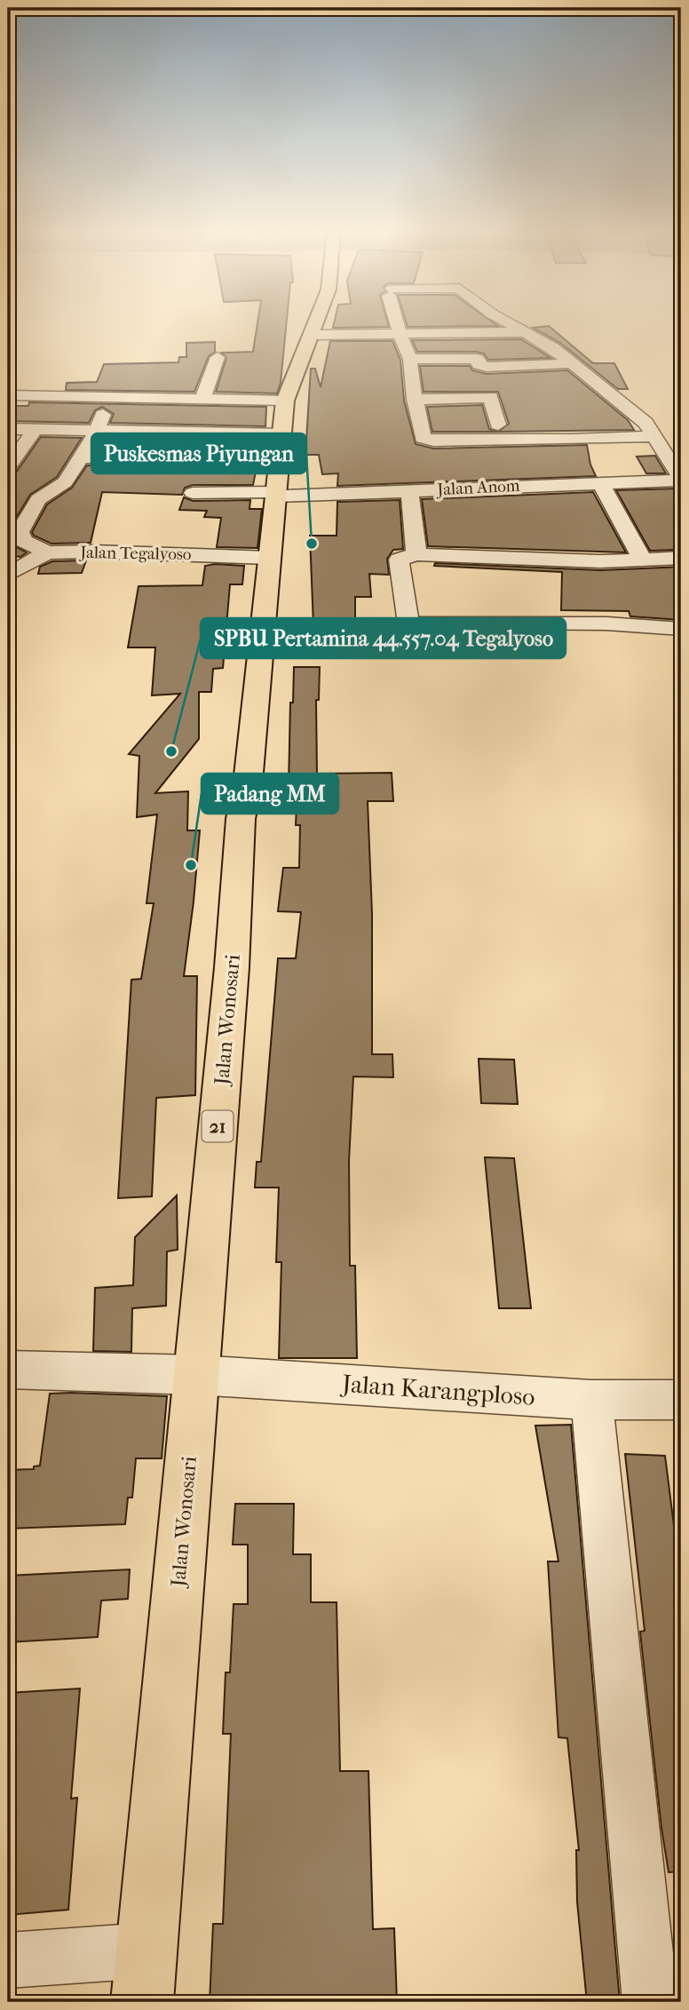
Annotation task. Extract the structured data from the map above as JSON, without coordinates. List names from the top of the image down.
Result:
{
  "streets": {
    "highway": ["Jalan Wonosari", "21"],
    "street": ["Jalan Anom", "Jalan Tegalyoso", "Jalan Karangploso"]
  },
  "crossings": [
    ["Jalan Anom", "Jalan Wonosari"],
    ["Jalan Tegalyoso", "Jalan Wonosari"],
    ["Jalan Wonosari", "Jalan Karangploso"]
  ],
  "places": ["Puskesmas Piyungan", "SPBU Pertamina 44.557.04 Tegalyoso", "Padang MM"]
}
